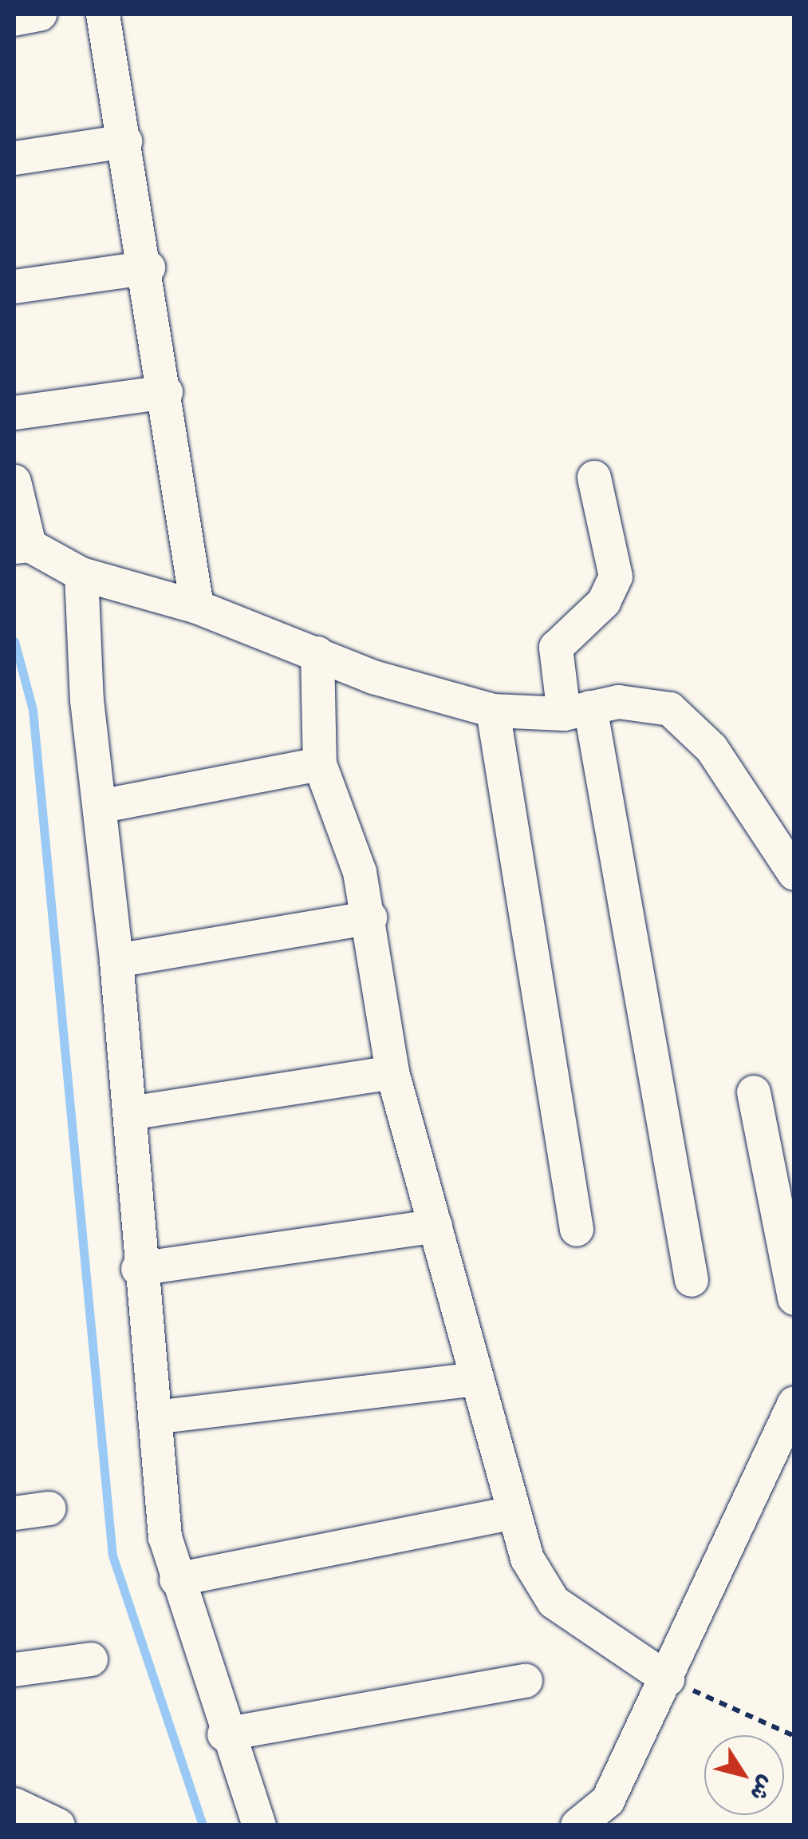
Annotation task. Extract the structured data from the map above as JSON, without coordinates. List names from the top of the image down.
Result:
{
  "north": "bottom right"
}
